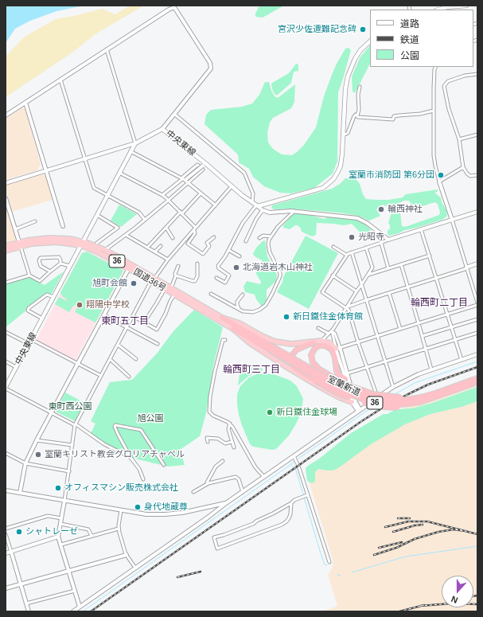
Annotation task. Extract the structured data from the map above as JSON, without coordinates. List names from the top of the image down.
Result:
{
  "streets": {
    "highway": ["36", "国道36号", "室蘭新道"],
    "main road": ["中央東線"]
  },
  "crossings": [
    ["中央東線", "国道36号"],
    ["国道36号", "室蘭新道"]
  ],
  "districts": ["輪西町二丁目", "東町五丁目", "輪西町三丁目"],
  "parks": ["東町西公園", "旭公園"],
  "places": [
    "宮沢少佐遭難記念碑",
    "室蘭市消防団 第6分団",
    "輪西神社",
    "光昭寺",
    "北海道岩木山神社",
    "旭町会館",
    "翔陽中学校",
    "新日鐵住金体育館",
    "新日鐵住金球場",
    "室蘭キリスト教会グロリアチャペル",
    "オフィスマシン販売株式会社",
    "身代地蔵尊",
    "シャトレーゼ"
  ],
  "legend": ["道路", "鉄道", "公園"],
  "north": "bottom"
}
